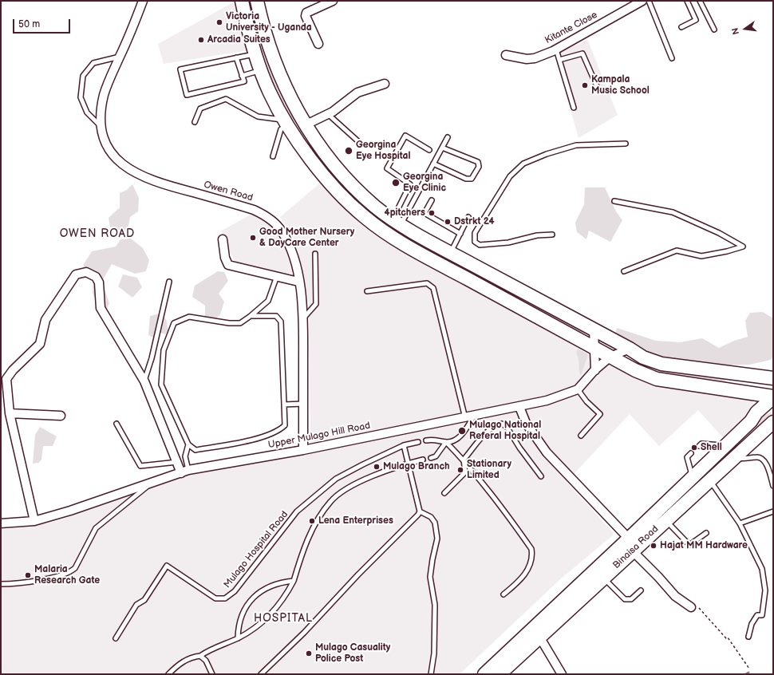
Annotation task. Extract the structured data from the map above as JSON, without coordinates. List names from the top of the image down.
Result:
{
  "streets": {
    "main road": ["Binaisa Road"],
    "street": ["Kitante Close", "Owen Road", "Upper Mulago Hill Road"],
    "lane": ["Mulago Hospital Road"]
  },
  "crossings": [
    ["Owen Road", "Upper Mulago Hill Road"]
  ],
  "districts": ["OWEN ROAD", "HOSPITAL"],
  "places": [
    "Victoria University - Uganda",
    "Arcadia Suites",
    "Kampala Music School",
    "Georgina Eye Hospital",
    "Georgina Eye Clinic",
    "4pitchers",
    "Dstrkt 24",
    "Good Mother Nursery & DayCare Center",
    "Mulago National Referal Hospital",
    "Shell",
    "Mulago Branch",
    "Stationary Limited",
    "Lena Enterprises",
    "Hajat MM Hardware",
    "Malaria Research Gate",
    "Mulago Casuality Police Post"
  ],
  "scale_bar": "50 m",
  "north": "left"
}
